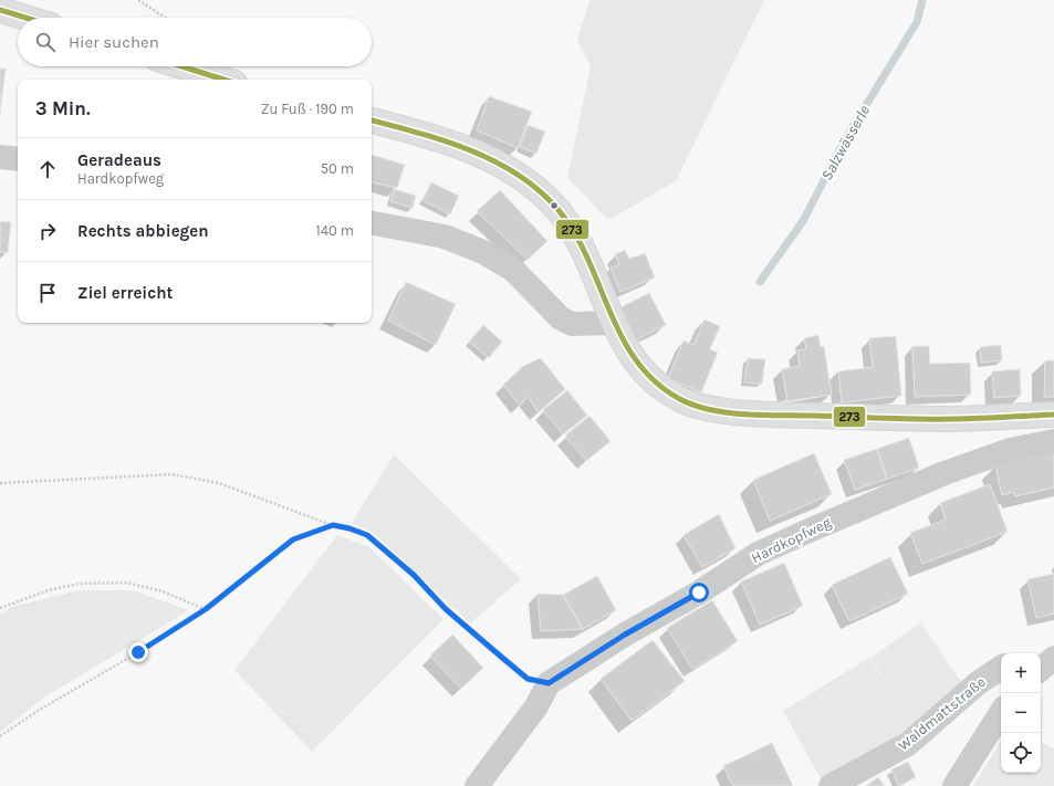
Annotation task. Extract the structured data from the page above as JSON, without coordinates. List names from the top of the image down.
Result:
{
  "streets": {
    "street": ["Hardkopfweg", "Waldmattstraße"]
  },
  "water": ["Salzwässerle"],
  "lines": ["transit line 273"],
  "page": {
    "search": "Hier suchen",
    "heading": ["3 Min.", "Zu Fuß · 190 m"],
    "list": [
      ["Geradeaus", "Hardkopfweg", "50 m"],
      ["Rechts abbiegen", "140 m"],
      "Ziel erreicht"
    ],
    "map_buttons": ["+", "−"]
  }
}
